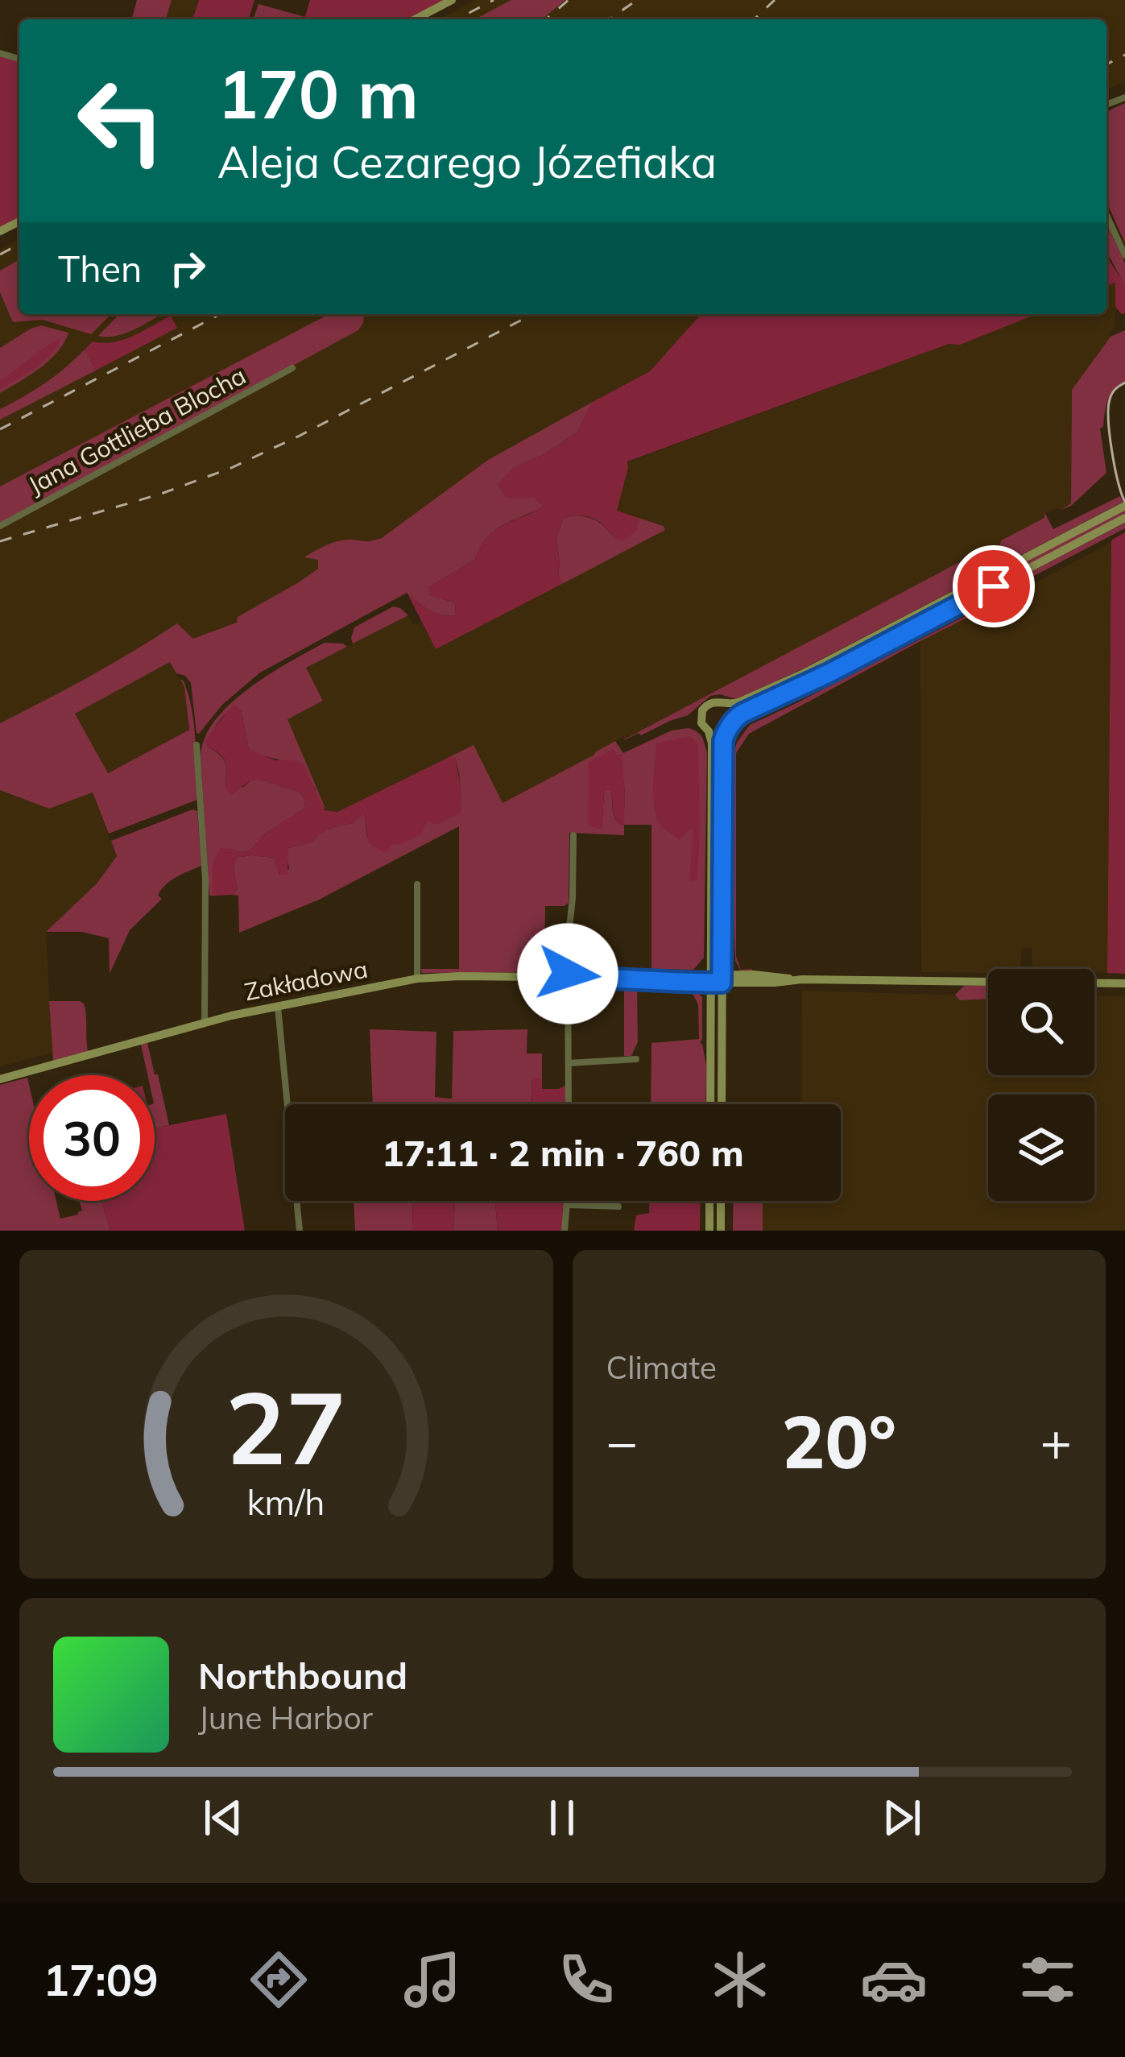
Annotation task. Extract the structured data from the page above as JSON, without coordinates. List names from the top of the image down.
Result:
{
  "streets": {
    "street": ["Jana Gottlieba Blocha", "Zakładowa"]
  },
  "page": {
    "turn": ["170 m", "Aleja Cezarego Józefiaka"],
    "then": "Then",
    "limit": "30",
    "trip": "17:11 · 2 min · 760 m",
    "tile": "Climate",
    "heat": ["−", "20°", "+"],
    "song": ["Northbound", "June Harbor"],
    "tabs": "17:09",
    "gauge": ["27", "km/h"]
  }
}
